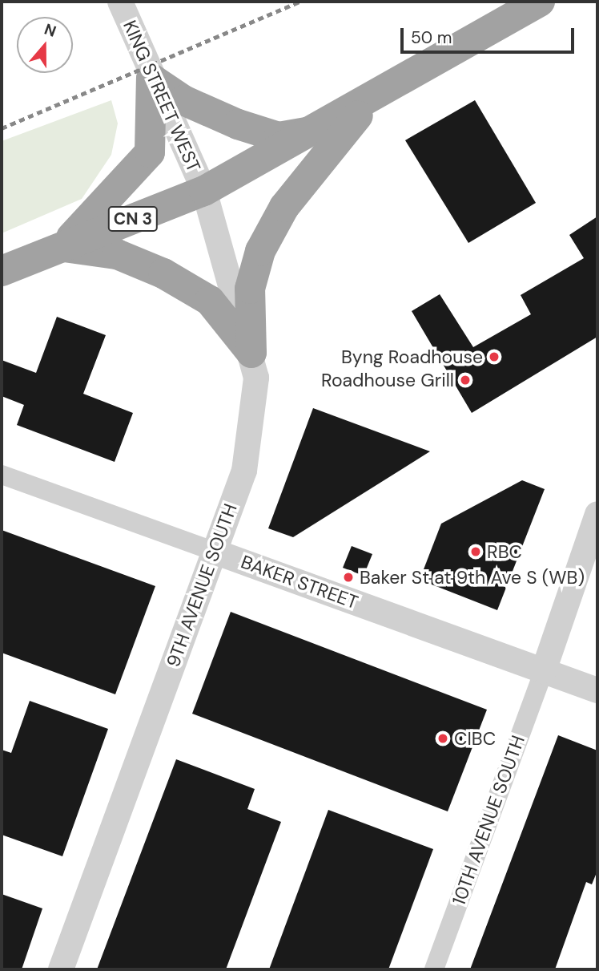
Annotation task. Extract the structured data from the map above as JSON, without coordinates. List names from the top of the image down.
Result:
{
  "streets": {
    "highway": ["CN 3"],
    "street": [
      "KING STREET WEST",
      "BAKER STREET",
      "9TH AVENUE SOUTH",
      "10TH AVENUE SOUTH"
    ]
  },
  "crossings": [
    ["KING STREET WEST", "CN 3"],
    ["KING STREET WEST", "9TH AVENUE SOUTH"],
    ["CN 3", "9TH AVENUE SOUTH"],
    ["BAKER STREET", "9TH AVENUE SOUTH"],
    ["BAKER STREET", "10TH AVENUE SOUTH"]
  ],
  "places": [
    "Byng Roadhouse",
    "Roadhouse Grill",
    "RBC",
    "Baker St at 9th Ave S (WB)",
    "CIBC"
  ],
  "scale_bar": "50 m",
  "north": "top"
}
